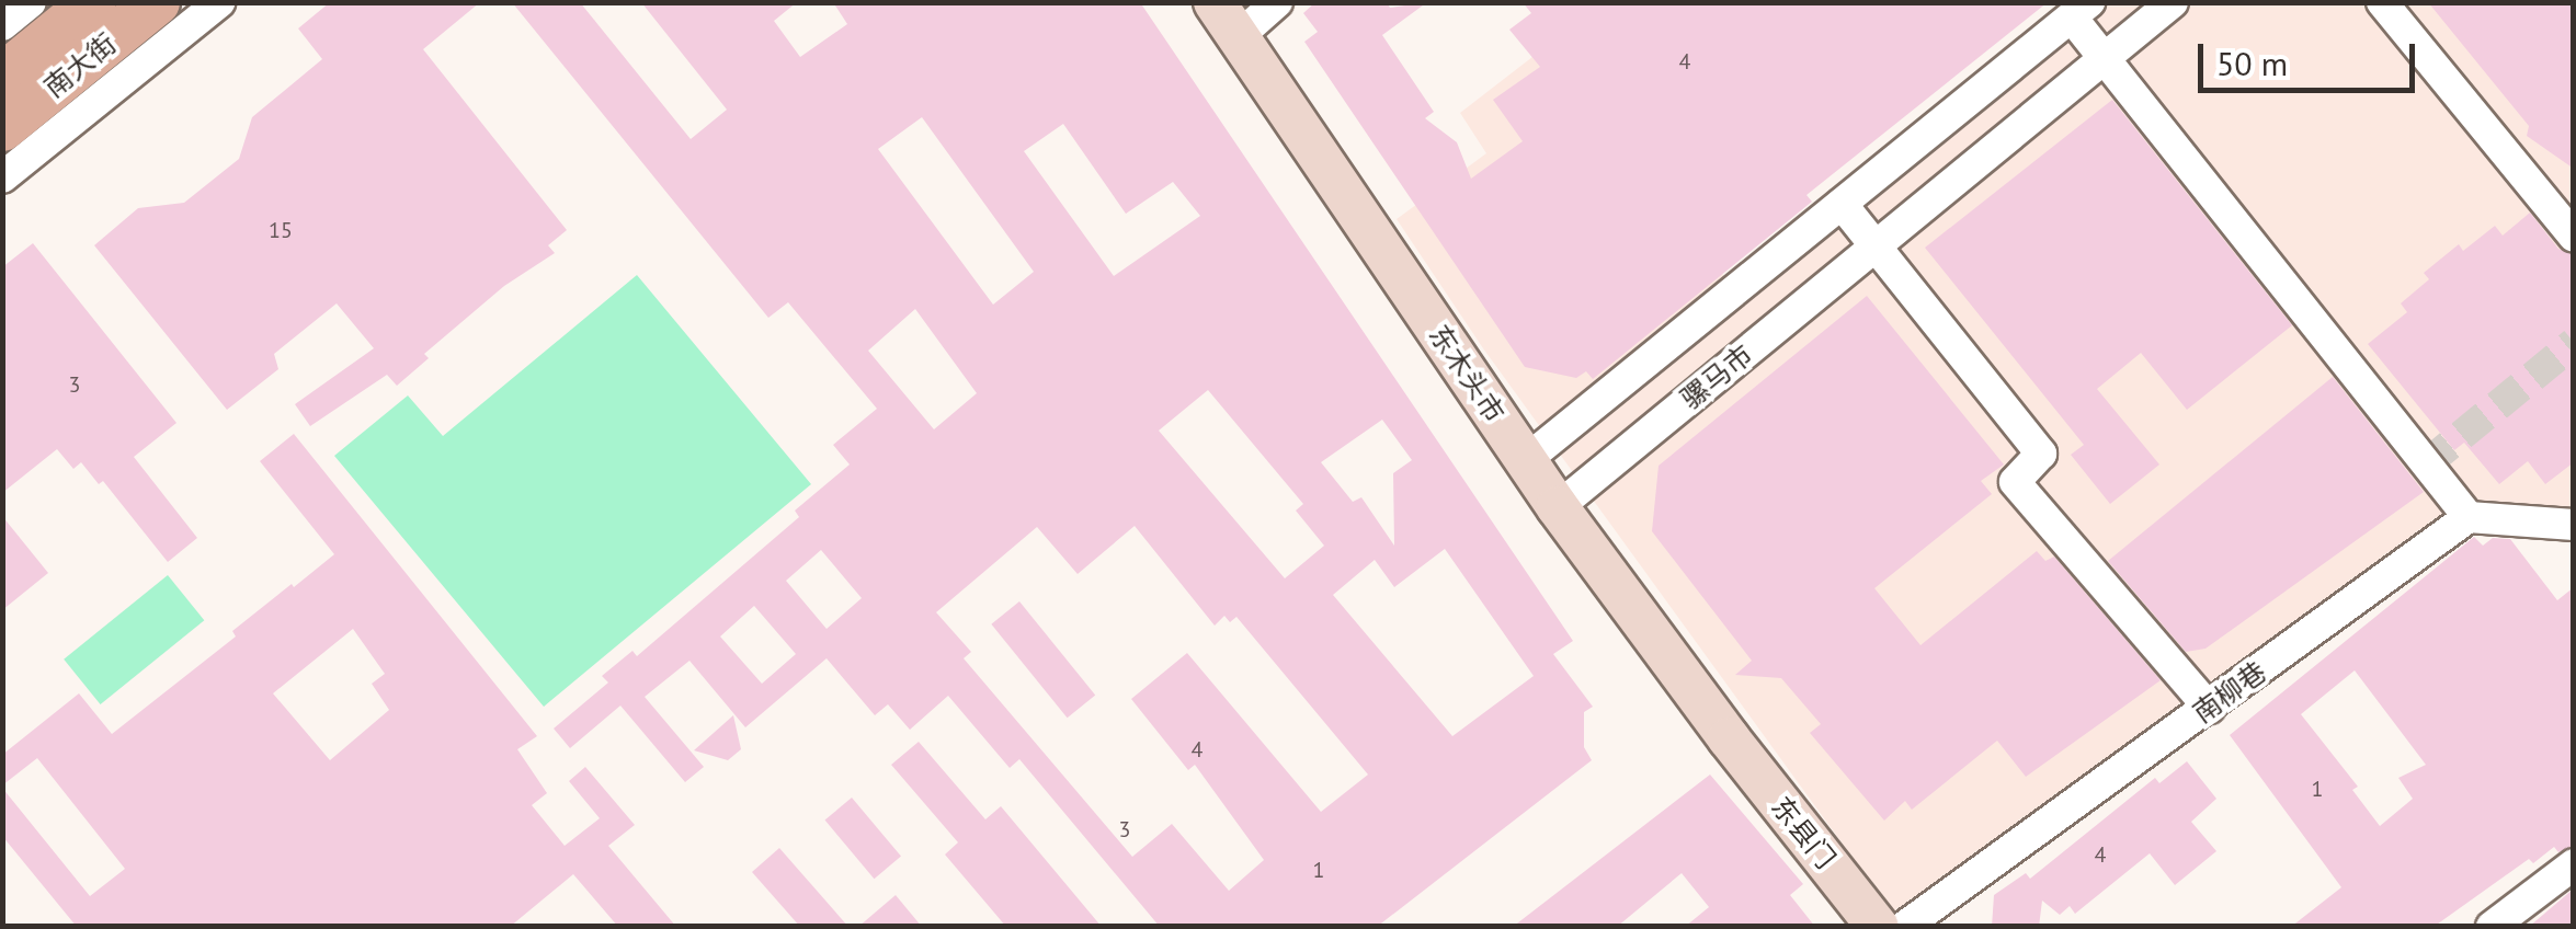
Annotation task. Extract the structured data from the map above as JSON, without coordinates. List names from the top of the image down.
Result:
{
  "streets": {
    "main road": ["南大街"],
    "street": [
      "东木头市",
      "骡马市",
      "南柳巷",
      "东县门"
    ]
  },
  "crossings": [
    ["东木头市", "骡马市"],
    ["东木头市", "东县门"]
  ],
  "house_numbers": [
    "4",
    "15",
    "3",
    "4",
    "1",
    "3",
    "4",
    "1"
  ],
  "scale_bar": "50 m"
}
